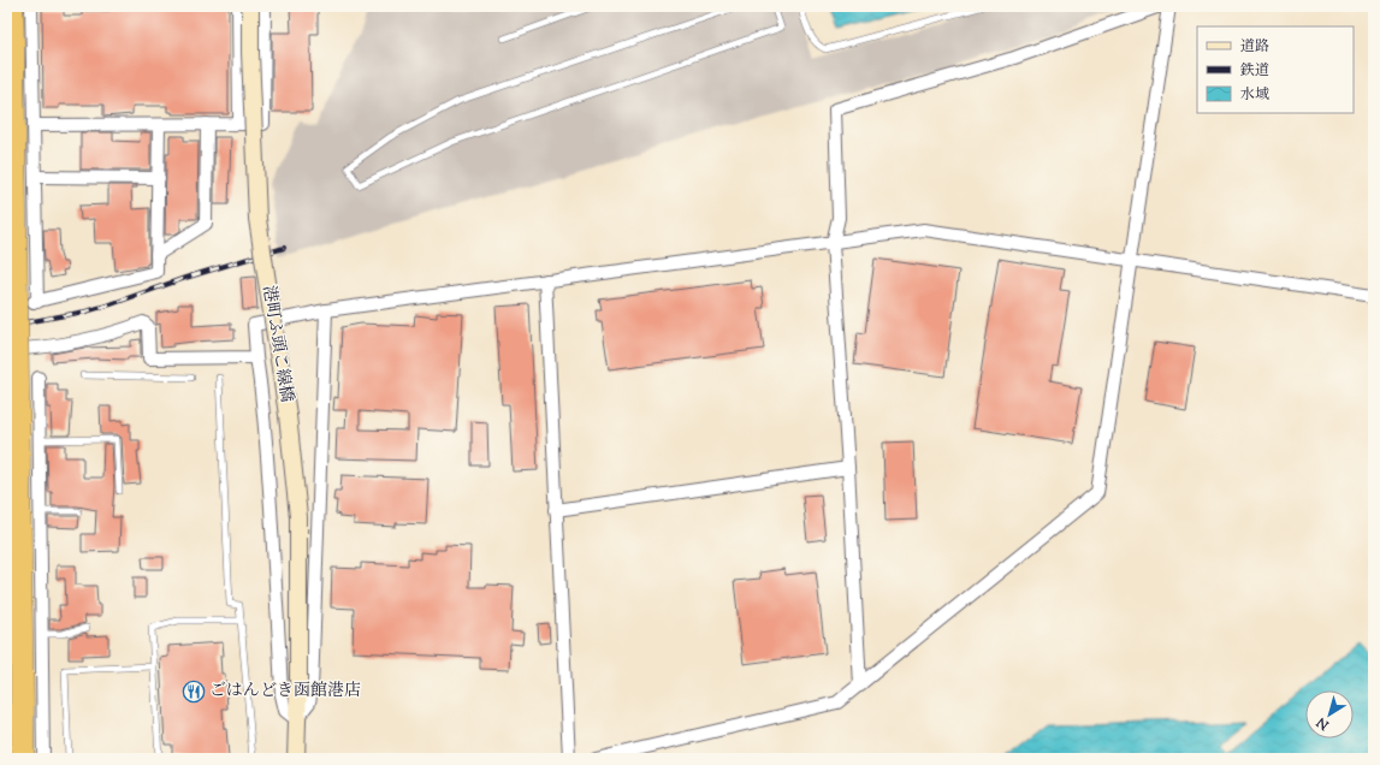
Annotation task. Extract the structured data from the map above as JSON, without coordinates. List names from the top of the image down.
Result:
{
  "streets": {
    "street": ["港町ふ頭こ線橋"]
  },
  "places": {
    "restaurant": ["ごはんどき函館港店"]
  },
  "legend": ["道路", "鉄道", "水域"],
  "north": "bottom left"
}
